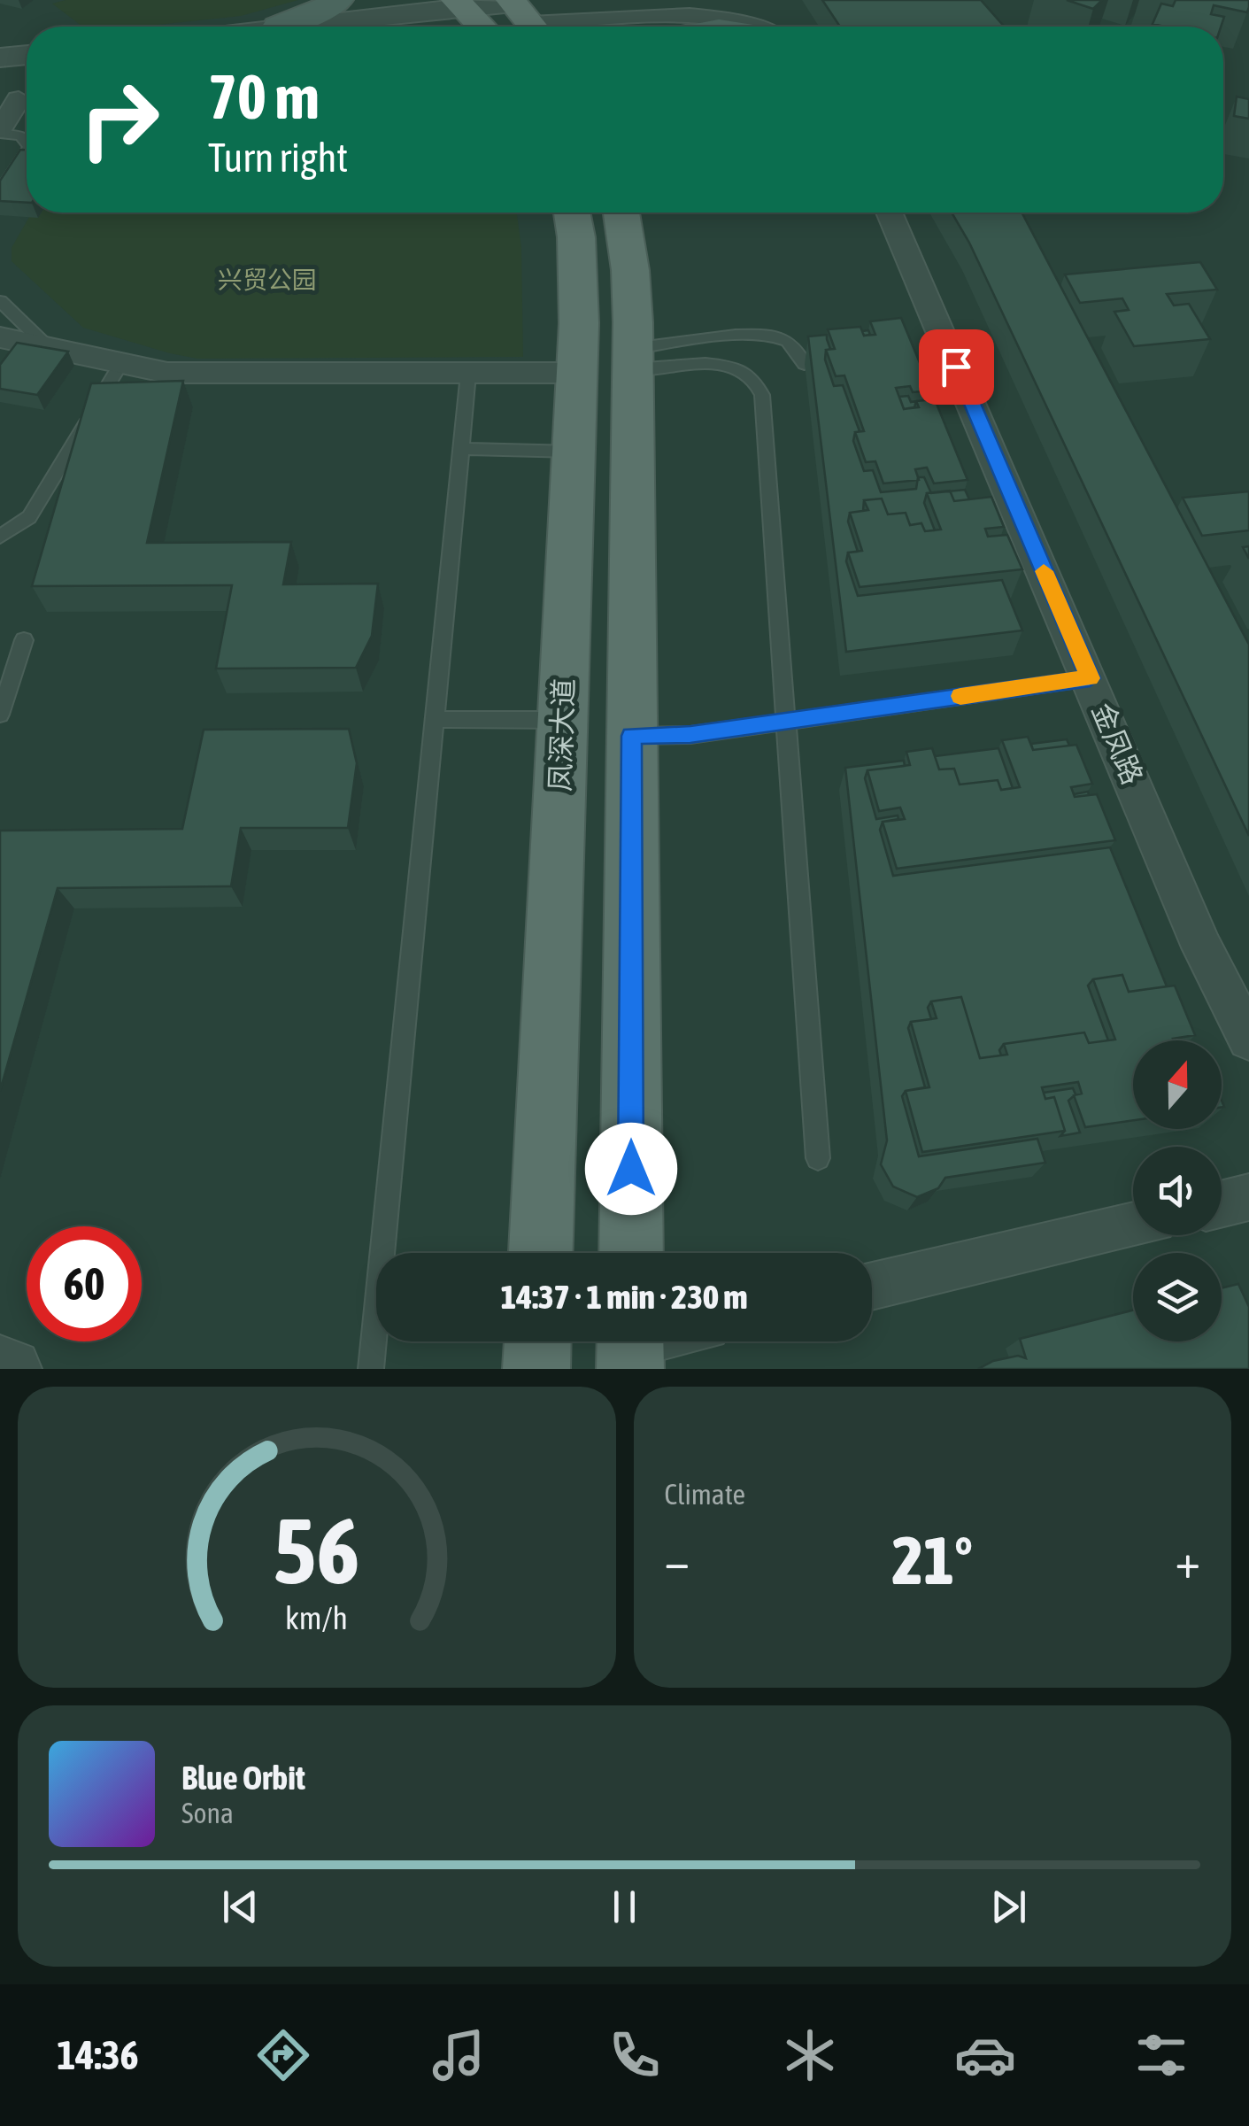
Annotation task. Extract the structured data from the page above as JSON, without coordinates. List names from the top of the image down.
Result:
{
  "streets": {
    "main road": ["凤深大道"],
    "street": ["金凤路"]
  },
  "parks": ["兴贸公园"],
  "north": "top",
  "page": {
    "turn": ["70 m", "Turn right"],
    "limit": "60",
    "trip": "14:37 · 1 min · 230 m",
    "tile": "Climate",
    "heat": ["−", "21°", "+"],
    "song": ["Blue Orbit", "Sona"],
    "tabs": "14:36",
    "gauge": ["56", "km/h"]
  }
}
